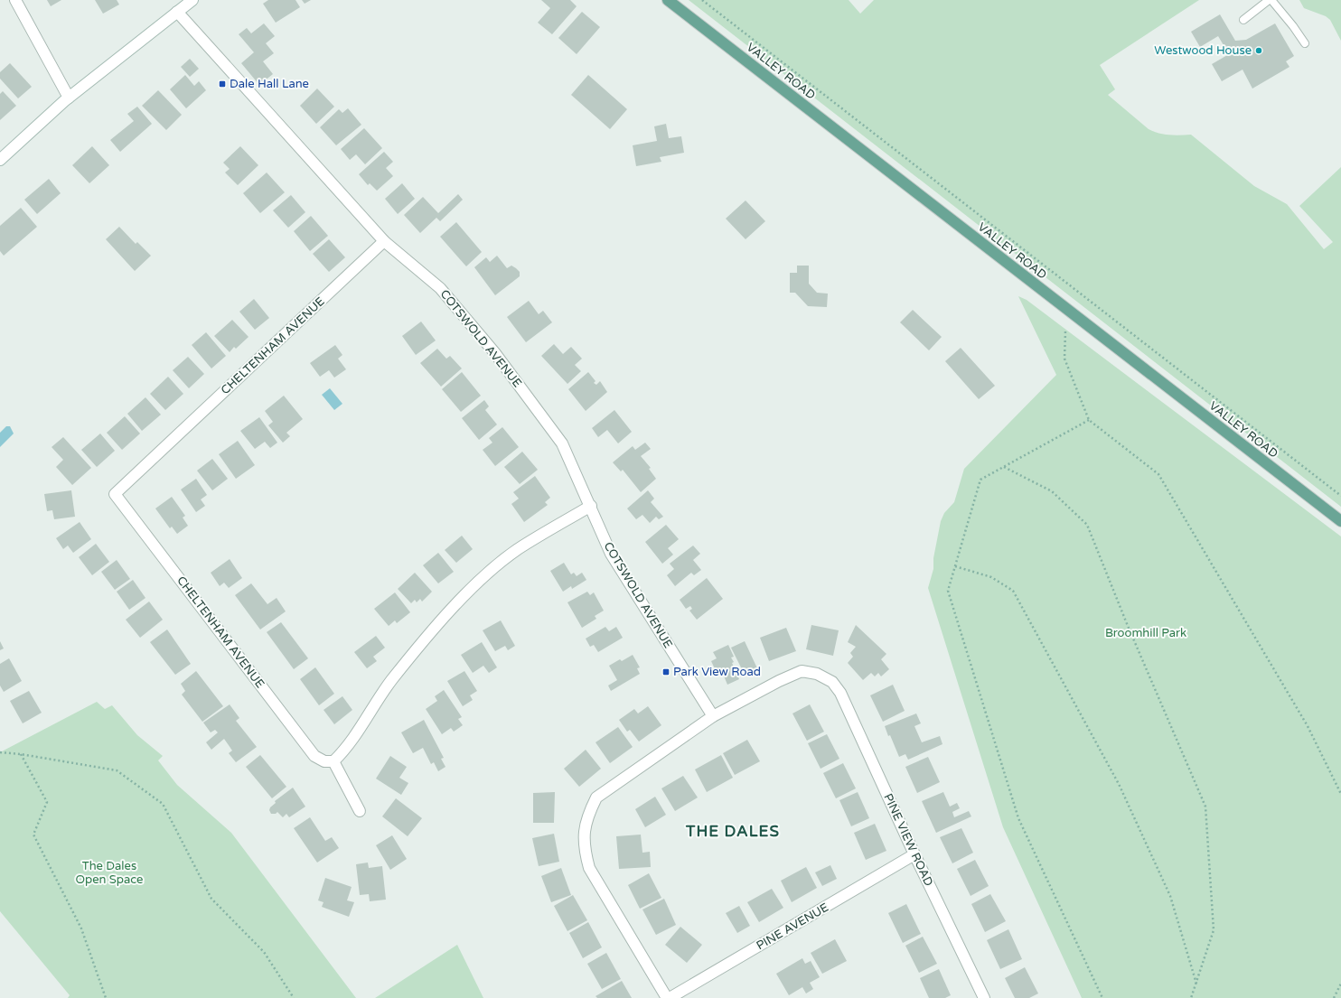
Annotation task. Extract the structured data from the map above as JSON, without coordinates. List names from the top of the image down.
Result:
{
  "streets": {
    "main road": ["VALLEY ROAD"],
    "street": [
      "COTSWOLD AVENUE",
      "CHELTENHAM AVENUE",
      "PINE VIEW ROAD",
      "PINE AVENUE"
    ]
  },
  "crossings": [
    ["COTSWOLD AVENUE", "CHELTENHAM AVENUE"],
    ["COTSWOLD AVENUE", "PINE VIEW ROAD"],
    ["PINE VIEW ROAD", "PINE AVENUE"]
  ],
  "districts": ["THE DALES"],
  "parks": ["Broomhill Park", "The Dales Open Space"],
  "places": {
    "other": ["Westwood House"],
    "transit": ["Dale Hall Lane", "Park View Road"]
  }
}
